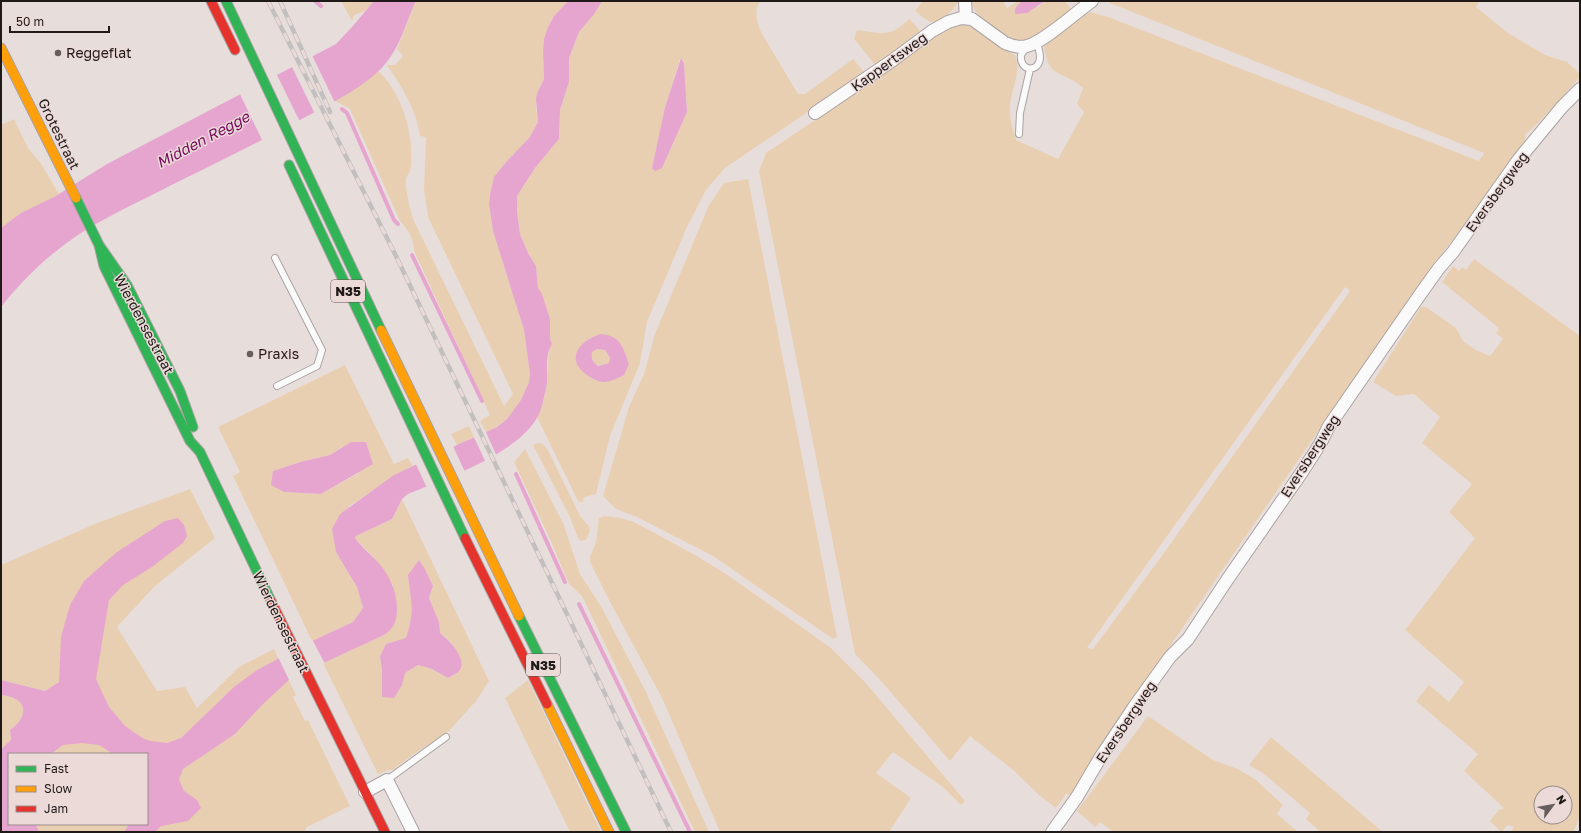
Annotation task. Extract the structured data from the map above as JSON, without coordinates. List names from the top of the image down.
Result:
{
  "streets": {
    "main road": ["Grotestraat", "N35", "Wierdensestraat"],
    "street": ["Kappertsweg", "Eversbergweg"]
  },
  "crossings": [
    ["Grotestraat", "Wierdensestraat"]
  ],
  "water": ["Midden Regge"],
  "places": ["Reggeflat", "Praxis"],
  "legend": ["Fast", "Slow", "Jam"],
  "scale_bar": "50 m",
  "north": "top right"
}
